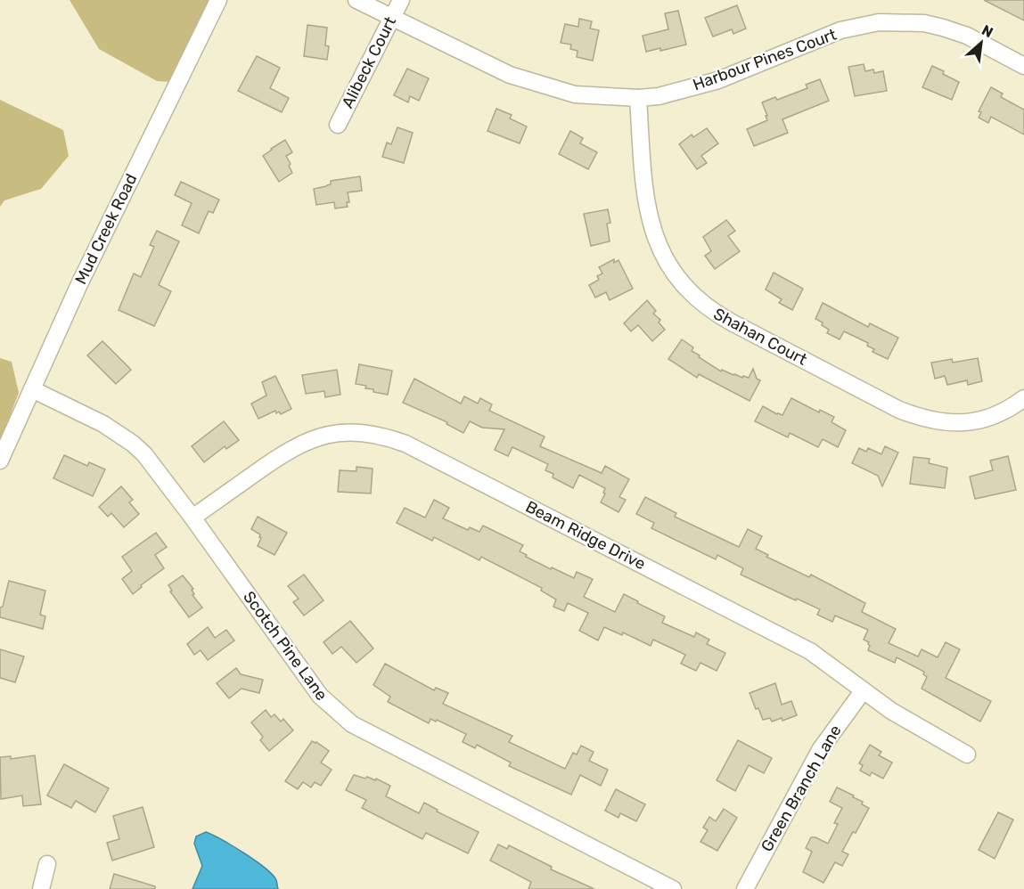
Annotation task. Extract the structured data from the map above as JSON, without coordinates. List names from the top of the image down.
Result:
{
  "streets": {
    "street": [
      "Harbour Pines Court",
      "Alibeck Court",
      "Mud Creek Road",
      "Shahan Court",
      "Beam Ridge Drive",
      "Scotch Pine Lane",
      "Green Branch Lane"
    ]
  },
  "crossings": [
    ["Harbour Pines Court", "Alibeck Court"],
    ["Harbour Pines Court", "Shahan Court"],
    ["Mud Creek Road", "Scotch Pine Lane"],
    ["Beam Ridge Drive", "Scotch Pine Lane"],
    ["Beam Ridge Drive", "Green Branch Lane"]
  ],
  "north": "top right"
}
